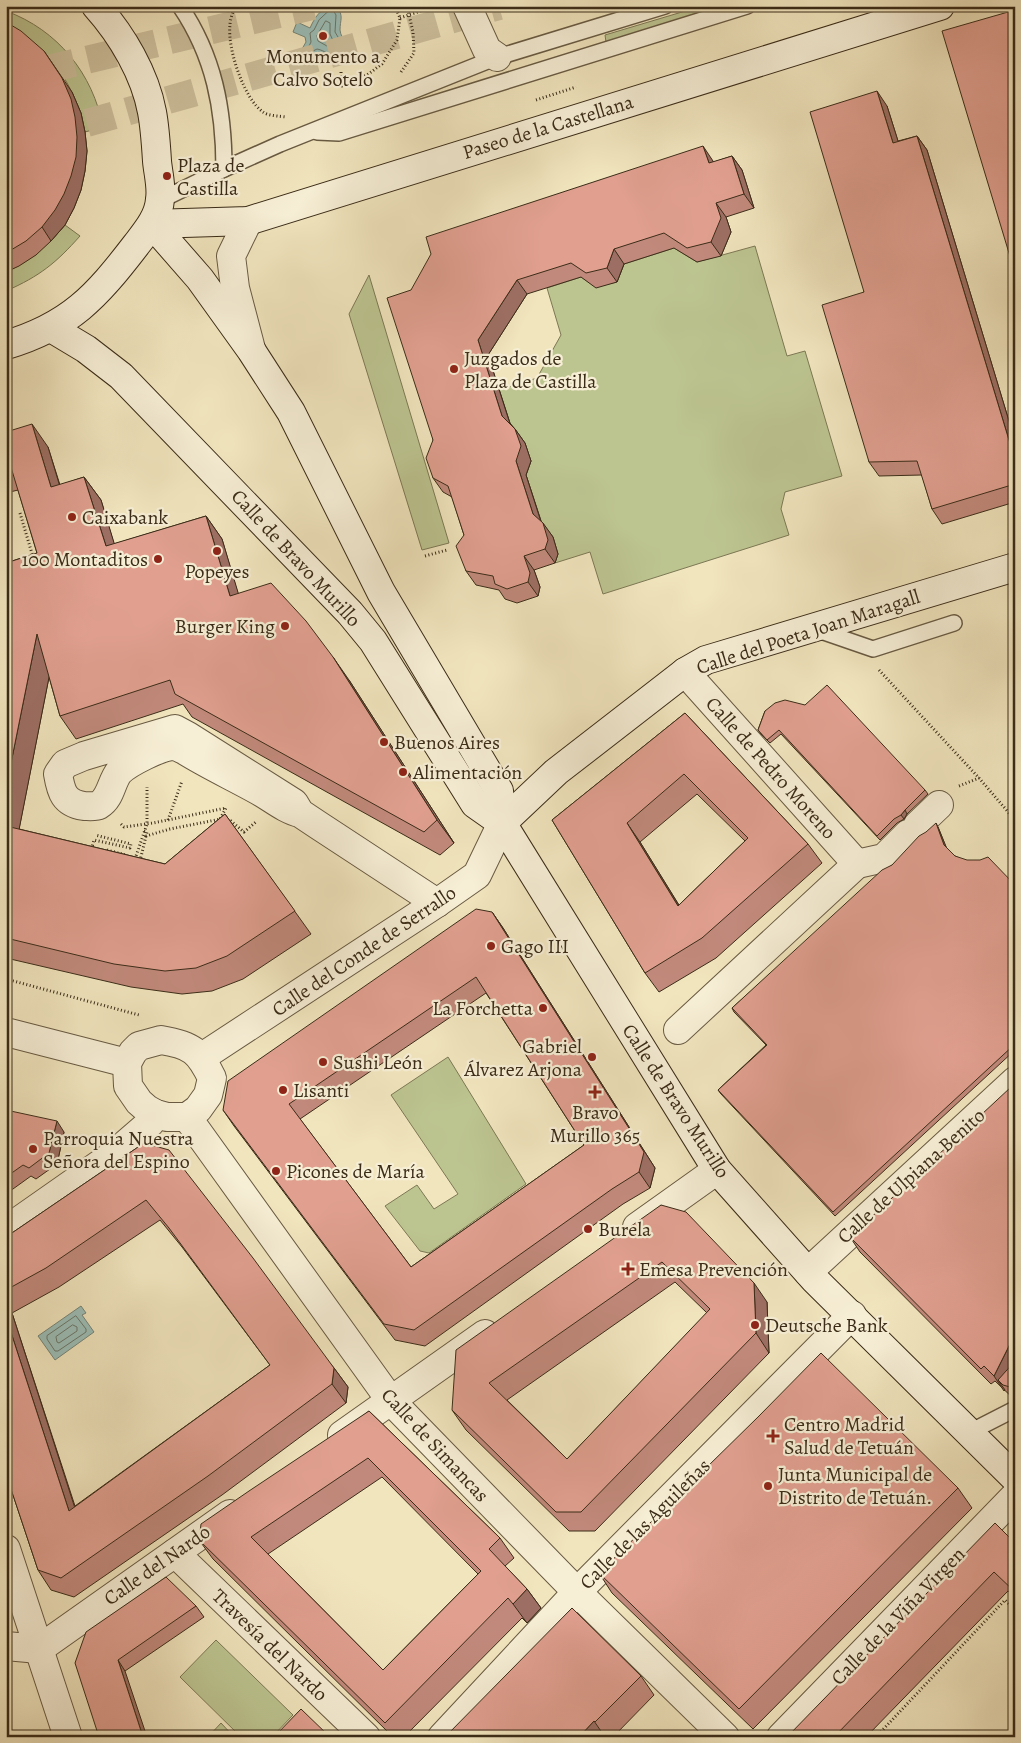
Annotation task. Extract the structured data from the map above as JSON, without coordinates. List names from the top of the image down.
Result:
{
  "streets": {
    "street": [
      "Paseo de la Castellana",
      "Calle de Bravo Murillo",
      "Calle del Poeta Joan Maragall",
      "Calle de Pedro Moreno",
      "Calle del Conde de Serrallo",
      "Calle de Ulpiana Benito",
      "Calle de Simancas",
      "Calle de las Aguileñas",
      "Calle del Nardo",
      "Calle de la Viña Virgen",
      "Travesía del Nardo"
    ]
  },
  "crossings": [
    ["Paseo de la Castellana", "Calle de Bravo Murillo"],
    ["Calle de Bravo Murillo", "Calle del Poeta Joan Maragall"],
    ["Calle de Bravo Murillo", "Calle del Conde de Serrallo"],
    ["Calle de Bravo Murillo", "Calle de Ulpiana Benito"],
    ["Calle de Bravo Murillo", "Calle de las Aguileñas"],
    ["Calle del Poeta Joan Maragall", "Calle de Pedro Moreno"],
    ["Calle del Poeta Joan Maragall", "Calle del Conde de Serrallo"],
    ["Calle del Conde de Serrallo", "Calle de Simancas"],
    ["Calle de Simancas", "Calle de las Aguileñas"],
    ["Calle del Nardo", "Travesía del Nardo"]
  ],
  "places": {
    "other": [
      "Monumento a Calvo Sotelo",
      "Plaza de Castilla",
      "Juzgados de Plaza de Castilla",
      "Caixabank",
      "Popeyes",
      "100 Montaditos",
      "Burger King",
      "Buenos Aires",
      "Alimentación",
      "Gago III",
      "La Forchetta",
      "Gabriel Álvarez Arjona",
      "Sushi León",
      "Lisanti",
      "Parroquia Nuestra Señora del Espino",
      "Picones de María",
      "Burela",
      "Deutsche Bank",
      "Junta Municipal de Distrito de Tetuán."
    ],
    "health": ["Bravo Murillo 365", "Emesa Prevención", "Centro Madrid Salud de Tetuán"]
  }
}
